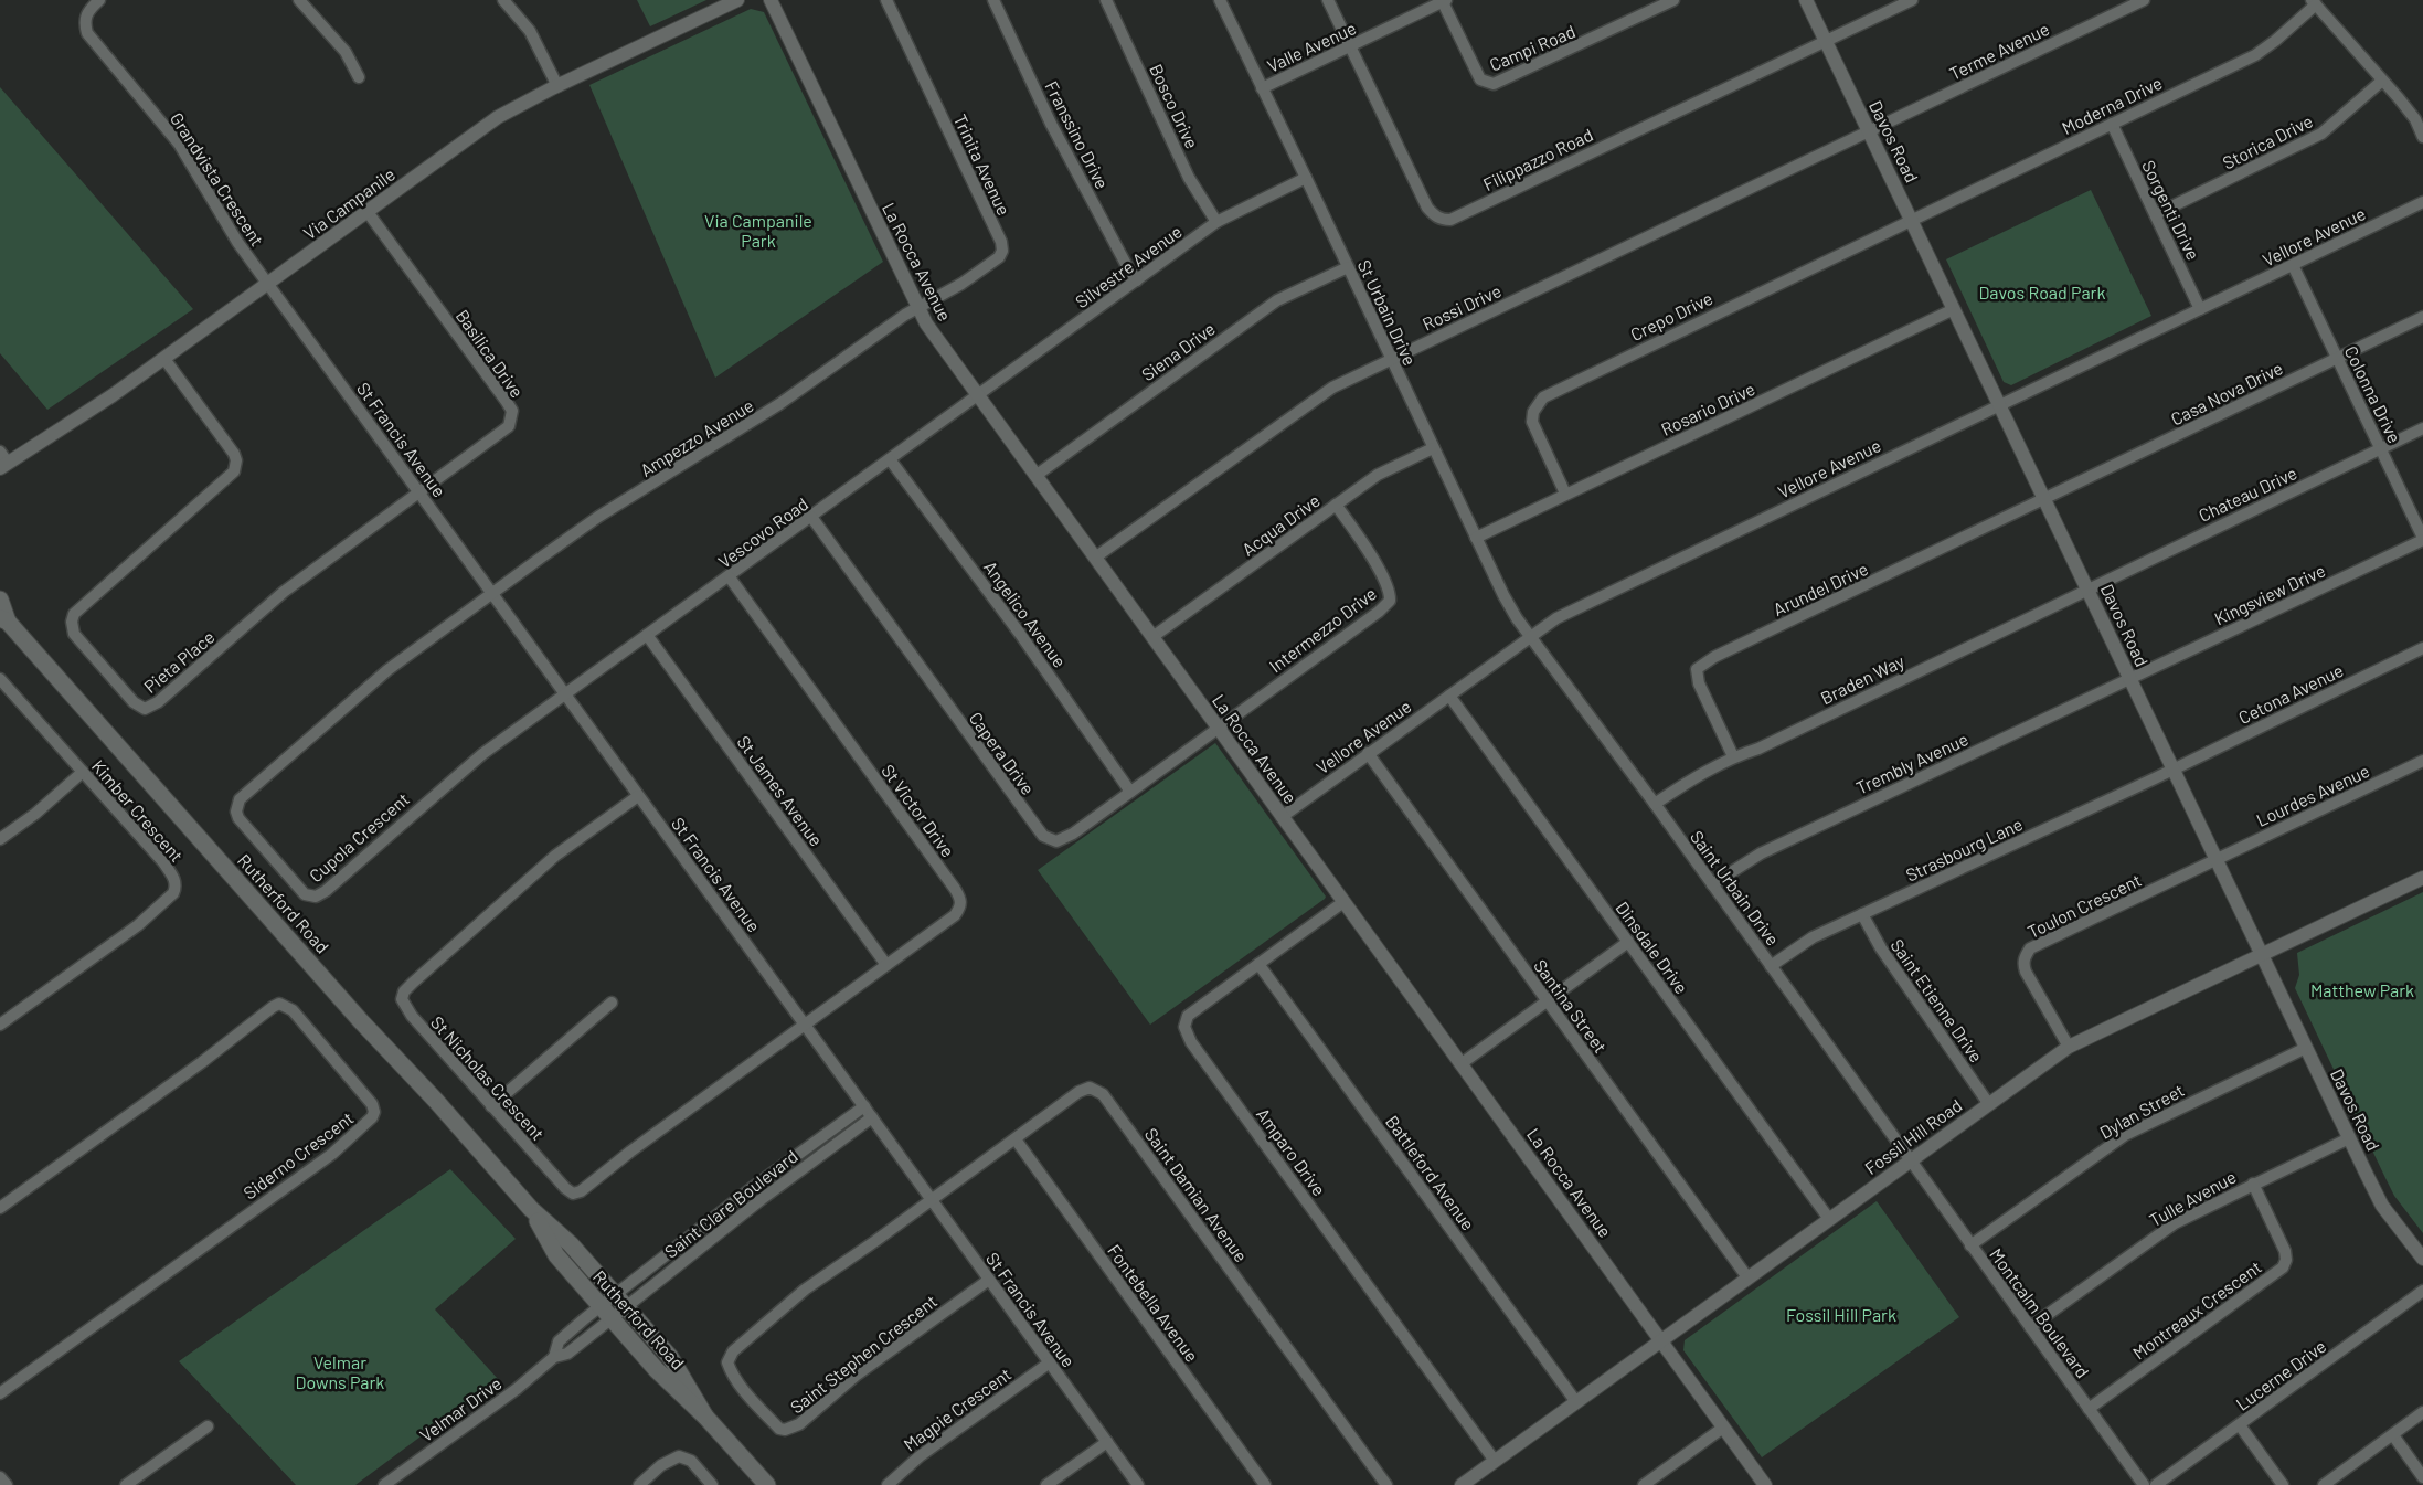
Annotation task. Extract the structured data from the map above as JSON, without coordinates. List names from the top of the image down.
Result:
{
  "streets": {
    "main road": ["Rutherford Road"],
    "street": [
      "Valle Avenue",
      "Campi Road",
      "Terme Avenue",
      "Moderna Drive",
      "Bosco Drive",
      "Franssino Drive",
      "Davos Road",
      "Storica Drive",
      "Filippazzo Road",
      "Trinita Avenue",
      "Grandvista Crescent",
      "Via Campanile",
      "Sorgenti Drive",
      "Vellore Avenue",
      "La Rocca Avenue",
      "Silvestre Avenue",
      "Rossi Drive",
      "St Urbain Drive",
      "Crepo Drive",
      "Siena Drive",
      "Basilica Drive",
      "Casa Nova Drive",
      "Colonna Drive",
      "Rosario Drive",
      "Ampezzo Avenue",
      "St Francis Avenue",
      "Chateau Drive",
      "Acqua Drive",
      "Vescovo Road",
      "Arundel Drive",
      "Kingsview Drive",
      "Angelico Avenue",
      "Intermezzo Drive",
      "Pieta Place",
      "Braden Way",
      "Cetona Avenue",
      "Capera Drive",
      "Trembly Avenue",
      "St James Avenue",
      "Lourdes Avenue",
      "Kimber Crescent",
      "St Victor Drive",
      "Cupola Crescent",
      "Strasbourg Lane",
      "Saint Urbain Drive",
      "Toulon Crescent",
      "Dinsdale Drive",
      "Saint Etienne Drive",
      "Santina Street",
      "St Nicholas Crescent",
      "Dylan Street",
      "Fossil Hill Road",
      "Amparo Drive",
      "Siderno Crescent",
      "Battleford Avenue",
      "Saint Damian Avenue",
      "Tulle Avenue",
      "Saint Clare Boulevard",
      "Fontebella Avenue",
      "Montreaux Crescent",
      "Montcalm Boulevard",
      "Saint Stephen Crescent",
      "Lucerne Drive",
      "Velmar Drive",
      "Magpie Crescent"
    ]
  },
  "crossings": [
    ["Valle Avenue", "Campi Road"],
    ["Valle Avenue", "Filippazzo Road"],
    ["Valle Avenue", "St Urbain Drive"],
    ["Terme Avenue", "Davos Road"],
    ["Terme Avenue", "Rossi Drive"],
    ["Moderna Drive", "Davos Road"],
    ["Moderna Drive", "Sorgenti Drive"],
    ["Moderna Drive", "Crepo Drive"],
    ["Bosco Drive", "Silvestre Avenue"],
    ["Franssino Drive", "Silvestre Avenue"],
    ["Davos Road", "Filippazzo Road"],
    ["Davos Road", "Vellore Avenue"],
    ["Davos Road", "Rossi Drive"],
    ["Davos Road", "Crepo Drive"],
    ["Davos Road", "Casa Nova Drive"],
    ["Davos Road", "Rosario Drive"],
    ["Davos Road", "Chateau Drive"],
    ["Davos Road", "Arundel Drive"],
    ["Davos Road", "Kingsview Drive"],
    ["Davos Road", "Braden Way"],
    ["Davos Road", "Cetona Avenue"],
    ["Davos Road", "Trembly Avenue"],
    ["Davos Road", "Lourdes Avenue"],
    ["Davos Road", "Strasbourg Lane"],
    ["Davos Road", "Toulon Crescent"],
    ["Davos Road", "Dylan Street"],
    ["Davos Road", "Fossil Hill Road"],
    ["Davos Road", "Tulle Avenue"],
    ["Storica Drive", "Sorgenti Drive"],
    ["Trinita Avenue", "La Rocca Avenue"],
    ["Trinita Avenue", "Ampezzo Avenue"],
    ["Grandvista Crescent", "Via Campanile"],
    ["Grandvista Crescent", "St Francis Avenue"],
    ["Via Campanile", "Basilica Drive"],
    ["Via Campanile", "St Francis Avenue"],
    ["Via Campanile", "Pieta Place"],
    ["Sorgenti Drive", "Vellore Avenue"],
    ["Vellore Avenue", "La Rocca Avenue"],
    ["Vellore Avenue", "St Urbain Drive"],
    ["Vellore Avenue", "Colonna Drive"],
    ["Vellore Avenue", "Saint Urbain Drive"],
    ["Vellore Avenue", "Dinsdale Drive"],
    ["Vellore Avenue", "Santina Street"],
    ["La Rocca Avenue", "Silvestre Avenue"],
    ["La Rocca Avenue", "Rossi Drive"],
    ["La Rocca Avenue", "Siena Drive"],
    ["La Rocca Avenue", "Ampezzo Avenue"],
    ["La Rocca Avenue", "Acqua Drive"],
    ["La Rocca Avenue", "Vescovo Road"],
    ["La Rocca Avenue", "Intermezzo Drive"],
    ["La Rocca Avenue", "Capera Drive"],
    ["La Rocca Avenue", "Fossil Hill Road"],
    ["La Rocca Avenue", "Amparo Drive"],
    ["Silvestre Avenue", "St Urbain Drive"],
    ["Silvestre Avenue", "Vescovo Road"],
    ["Rossi Drive", "St Urbain Drive"],
    ["St Urbain Drive", "Siena Drive"],
    ["St Urbain Drive", "Rosario Drive"],
    ["St Urbain Drive", "Acqua Drive"],
    ["St Urbain Drive", "Saint Urbain Drive"],
    ["Crepo Drive", "Rosario Drive"],
    ["Basilica Drive", "St Francis Avenue"],
    ["Basilica Drive", "Pieta Place"],
    ["Casa Nova Drive", "Colonna Drive"],
    ["Casa Nova Drive", "Arundel Drive"],
    ["Colonna Drive", "Chateau Drive"],
    ["Colonna Drive", "Kingsview Drive"],
    ["Ampezzo Avenue", "St Francis Avenue"],
    ["Ampezzo Avenue", "Cupola Crescent"],
    ["St Francis Avenue", "Vescovo Road"],
    ["St Francis Avenue", "Pieta Place"],
    ["St Francis Avenue", "St Victor Drive"],
    ["St Francis Avenue", "Cupola Crescent"],
    ["St Francis Avenue", "St Nicholas Crescent"],
    ["St Francis Avenue", "Saint Damian Avenue"],
    ["St Francis Avenue", "Saint Clare Boulevard"],
    ["St Francis Avenue", "Saint Stephen Crescent"],
    ["St Francis Avenue", "Magpie Crescent"],
    ["Chateau Drive", "Braden Way"],
    ["Acqua Drive", "Intermezzo Drive"],
    ["Vescovo Road", "Angelico Avenue"],
    ["Vescovo Road", "Capera Drive"],
    ["Vescovo Road", "St James Avenue"],
    ["Vescovo Road", "St Victor Drive"],
    ["Vescovo Road", "Cupola Crescent"],
    ["Arundel Drive", "Braden Way"],
    ["Kingsview Drive", "Trembly Avenue"],
    ["Angelico Avenue", "Capera Drive"],
    ["Intermezzo Drive", "Capera Drive"],
    ["Braden Way", "Saint Urbain Drive"],
    ["Cetona Avenue", "Strasbourg Lane"],
    ["Trembly Avenue", "Saint Urbain Drive"],
    ["St James Avenue", "St Victor Drive"],
    ["Lourdes Avenue", "Toulon Crescent"],
    ["St Victor Drive", "St Nicholas Crescent"],
    ["Strasbourg Lane", "Saint Urbain Drive"],
    ["Strasbourg Lane", "Saint Etienne Drive"],
    ["Saint Urbain Drive", "Fossil Hill Road"],
    ["Saint Urbain Drive", "Montcalm Boulevard"],
    ["Rutherford Road", "Saint Clare Boulevard"],
    ["Rutherford Road", "Velmar Drive"],
    ["Toulon Crescent", "Fossil Hill Road"],
    ["Dinsdale Drive", "Fossil Hill Road"],
    ["Saint Etienne Drive", "Fossil Hill Road"],
    ["Santina Street", "Fossil Hill Road"],
    ["Dylan Street", "Montcalm Boulevard"],
    ["Fossil Hill Road", "Amparo Drive"],
    ["Fossil Hill Road", "Battleford Avenue"],
    ["Fossil Hill Road", "Montcalm Boulevard"],
    ["Amparo Drive", "Battleford Avenue"],
    ["Saint Damian Avenue", "Fontebella Avenue"],
    ["Saint Damian Avenue", "Saint Stephen Crescent"],
    ["Tulle Avenue", "Montreaux Crescent"],
    ["Tulle Avenue", "Montcalm Boulevard"],
    ["Saint Clare Boulevard", "Velmar Drive"],
    ["Montreaux Crescent", "Montcalm Boulevard"]
  ],
  "parks": [
    "Via Campanile Park",
    "Davos Road Park",
    "Matthew Park",
    "Fossil Hill Park",
    "Velmar Downs Park"
  ]
}
